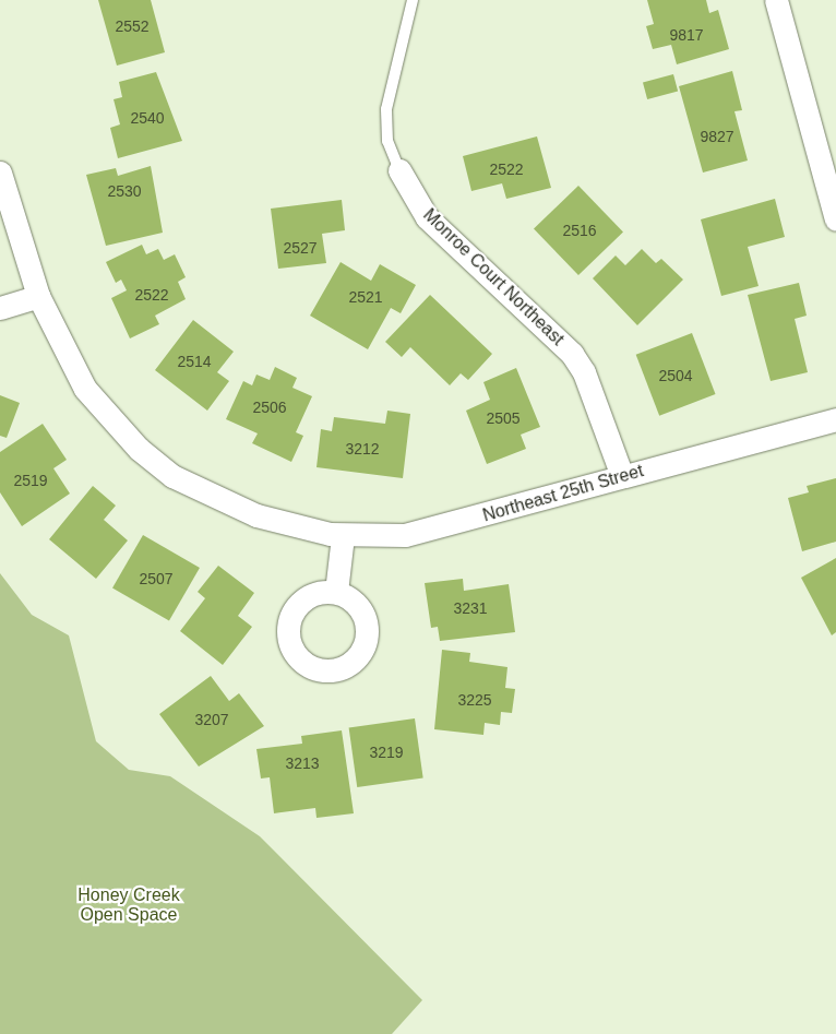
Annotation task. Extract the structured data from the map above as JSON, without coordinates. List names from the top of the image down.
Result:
{
  "streets": {
    "street": ["Monroe Court Northeast", "Northeast 25th Street"]
  },
  "crossings": [
    ["Monroe Court Northeast", "Northeast 25th Street"]
  ],
  "parks": ["Honey Creek Open Space"],
  "house_numbers": [
    "2552",
    "9817",
    "2540",
    "9827",
    "2522",
    "2530",
    "2516",
    "2527",
    "2522",
    "2521",
    "2514",
    "2504",
    "2506",
    "2505",
    "3212",
    "2519",
    "2507",
    "3231",
    "3225",
    "3207",
    "3219",
    "3213"
  ]
}
